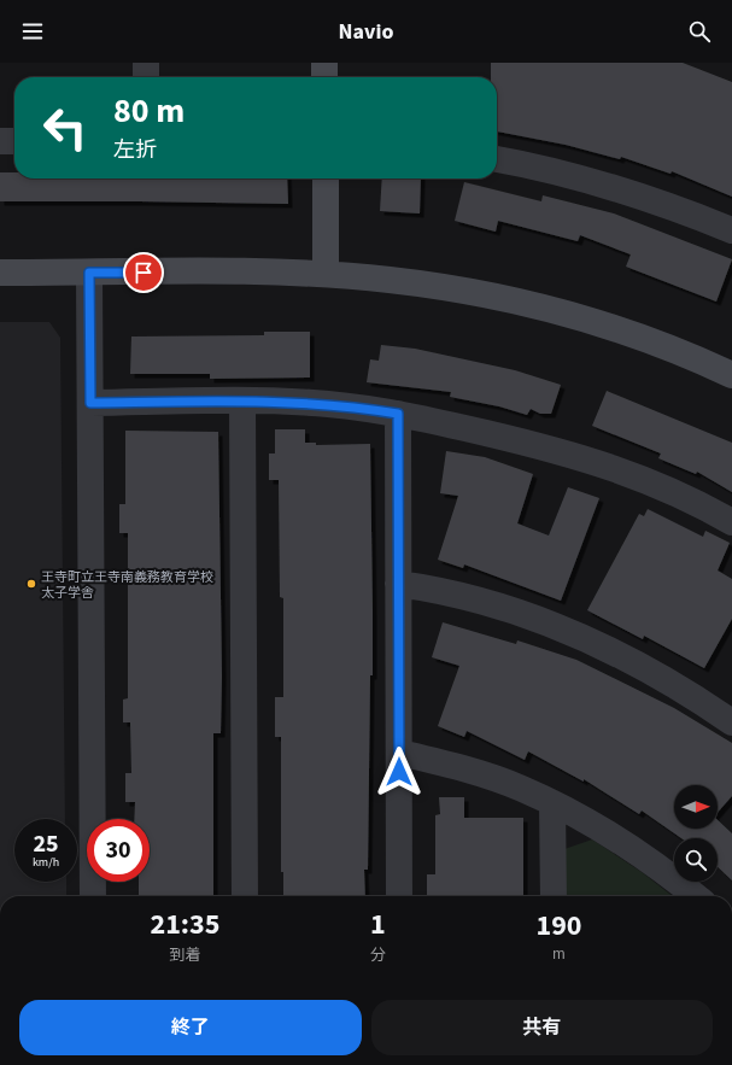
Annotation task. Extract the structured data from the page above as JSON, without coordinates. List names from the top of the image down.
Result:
{
  "places": ["王寺町立王寺南義務教育学校 太子学舎"],
  "north": "right",
  "page": {
    "header": "Navio",
    "turn": ["80 m", "左折"],
    "speed": "25 km/h",
    "limit": "30",
    "eta": [
      "21:35",
      "到着",
      "1",
      "分",
      "190",
      "m"
    ],
    "buttons": ["終了", "共有"]
  }
}
